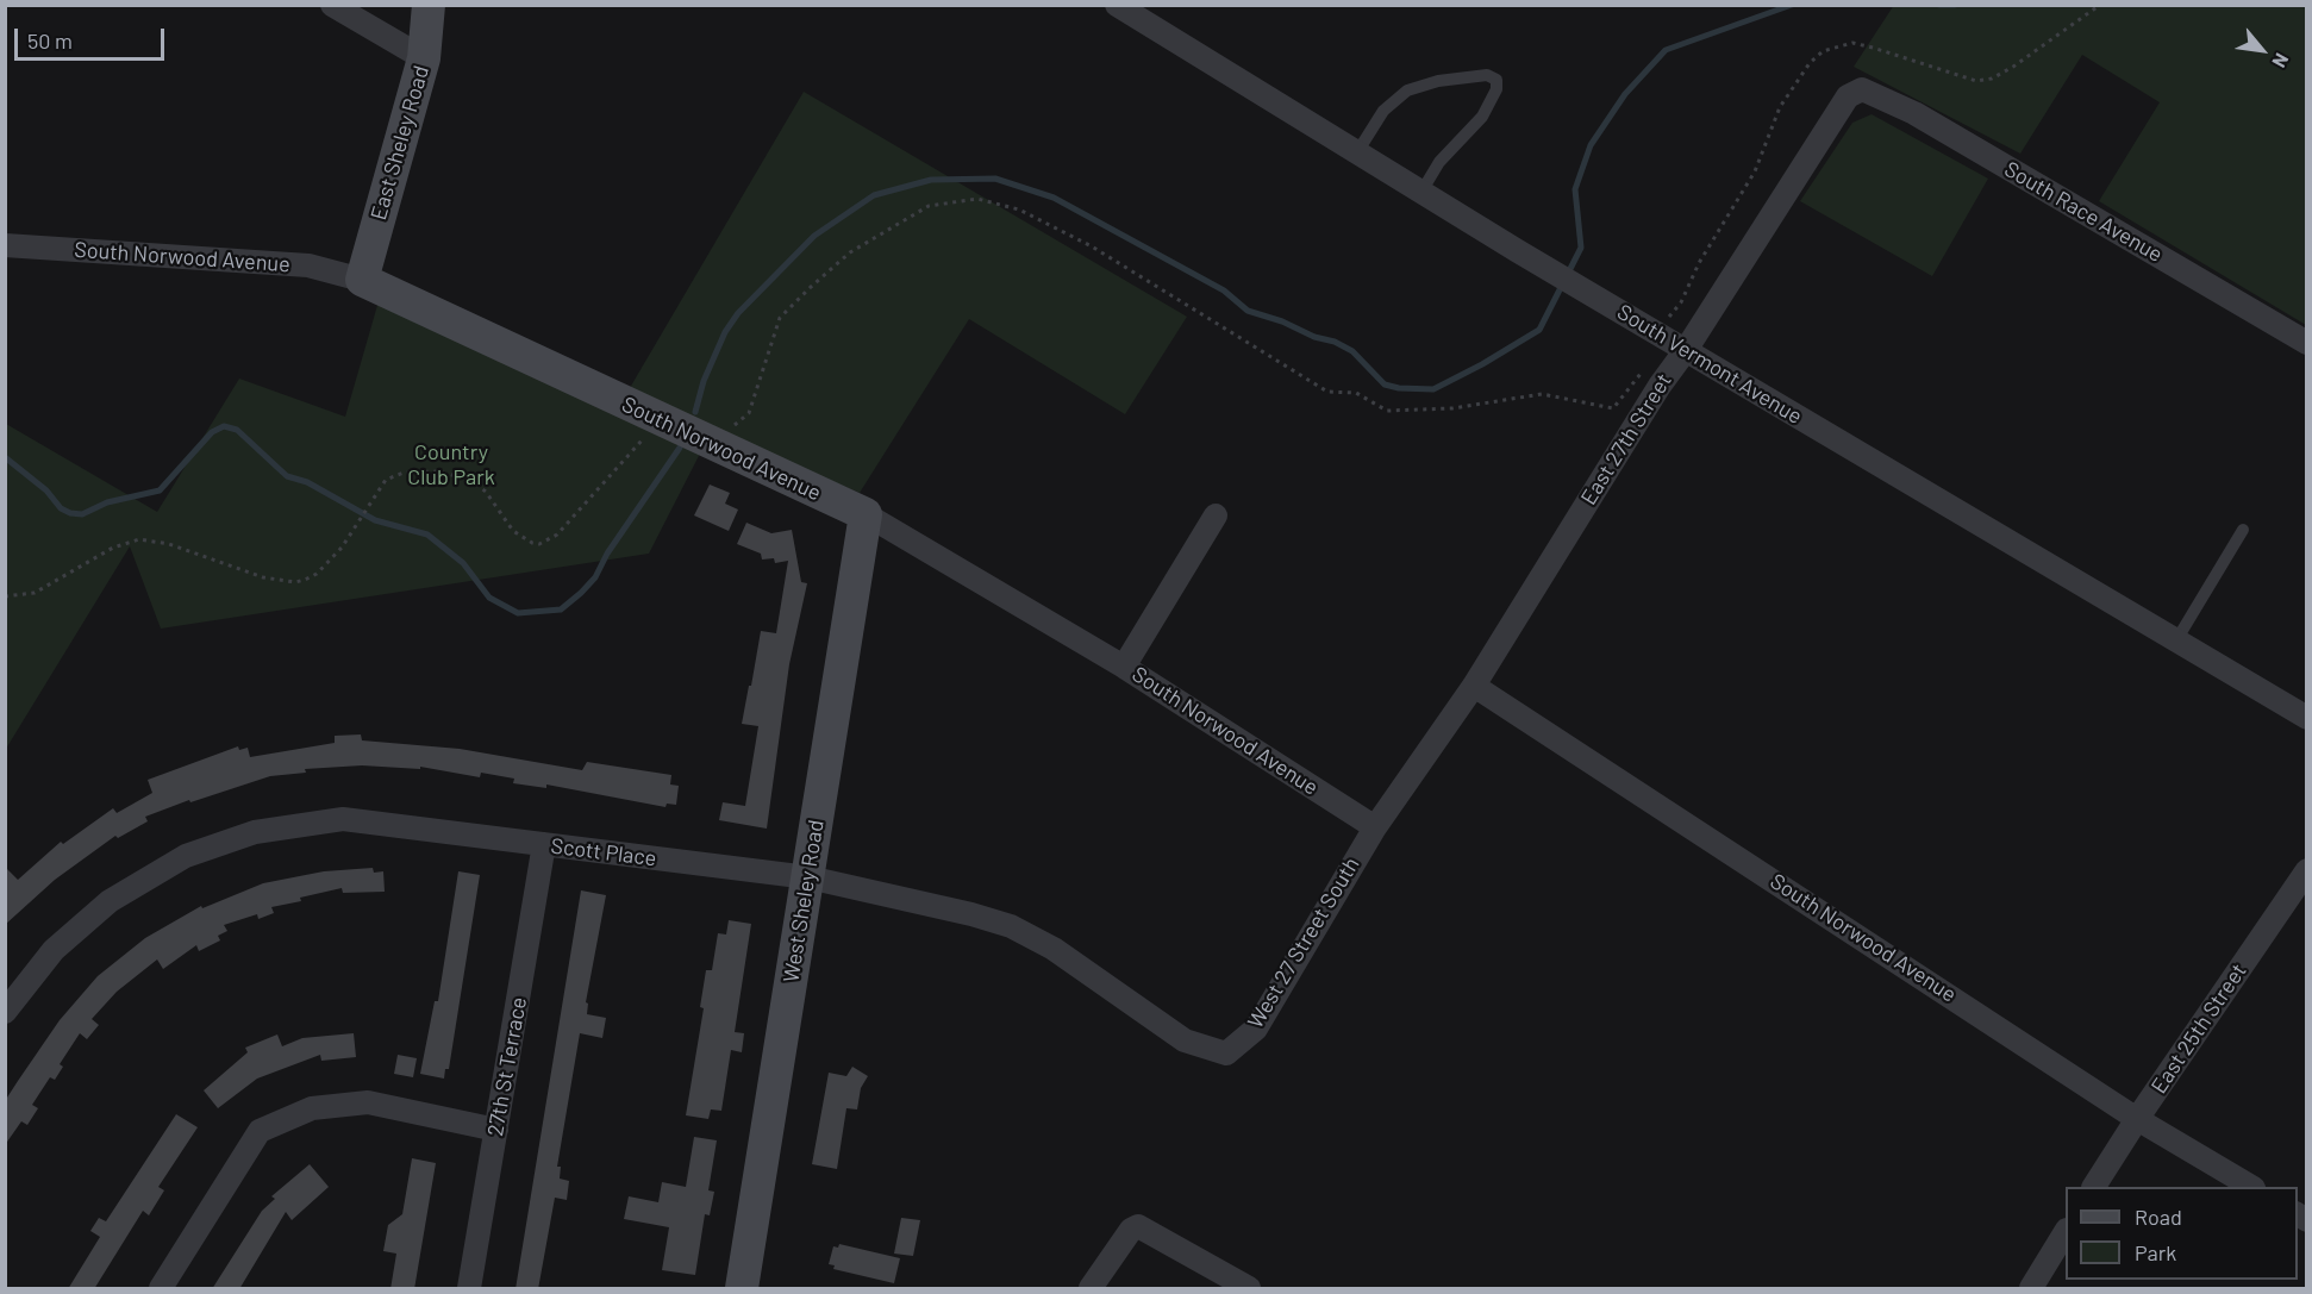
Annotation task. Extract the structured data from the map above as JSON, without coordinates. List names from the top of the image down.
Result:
{
  "streets": {
    "street": [
      "East Sheley Road",
      "South Race Avenue",
      "South Norwood Avenue",
      "South Vermont Avenue",
      "East 27th Street",
      "Scott Place",
      "West Sheley Road",
      "West 27 Street South",
      "East 25th Street",
      "27th St Terrace"
    ]
  },
  "crossings": [
    ["East Sheley Road", "South Norwood Avenue"],
    ["South Race Avenue", "East 27th Street"],
    ["South Norwood Avenue", "East 27th Street"],
    ["South Norwood Avenue", "West Sheley Road"],
    ["South Norwood Avenue", "West 27 Street South"],
    ["South Norwood Avenue", "East 25th Street"],
    ["South Vermont Avenue", "East 27th Street"],
    ["East 27th Street", "West 27 Street South"],
    ["Scott Place", "West Sheley Road"],
    ["Scott Place", "West 27 Street South"],
    ["Scott Place", "27th St Terrace"]
  ],
  "parks": ["Country Club Park"],
  "legend": ["Road", "Park"],
  "scale_bar": "50 m",
  "north": "bottom right"
}
